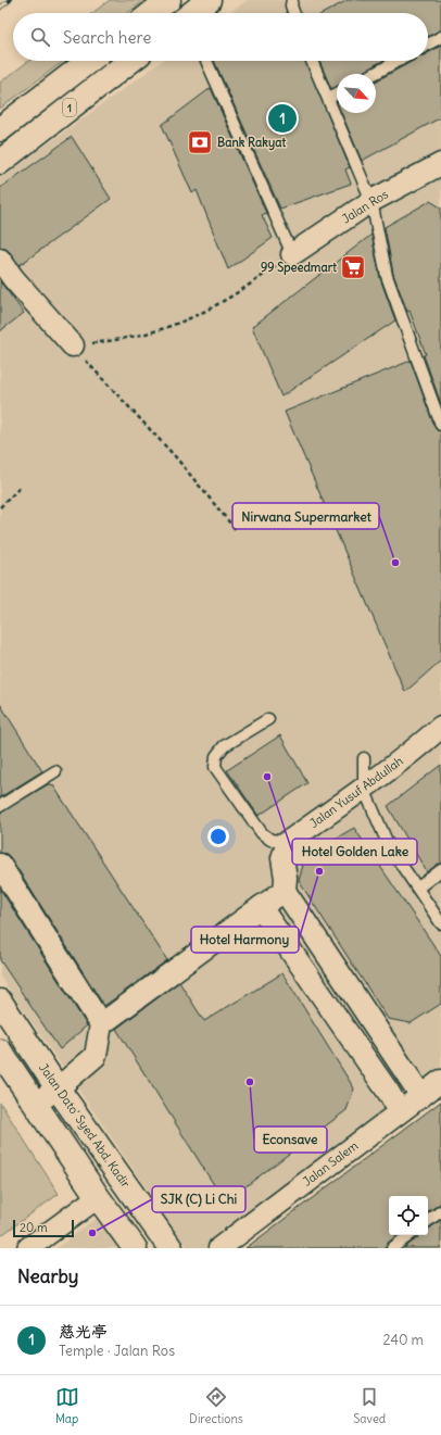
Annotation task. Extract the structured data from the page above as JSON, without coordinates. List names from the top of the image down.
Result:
{
  "streets": {
    "main road": ["1", "Jalan Dato' Syed Abd. Kadir"],
    "street": ["Jalan Ros", "Jalan Yusuf Abdullah", "Jalan Salem"]
  },
  "places": {
    "bank": ["Bank Rakyat"],
    "supermarket": ["99 Speedmart"],
    "other": [
      "Nirwana Supermarket",
      "Hotel Golden Lake",
      "Hotel Harmony",
      "Econsave",
      "SJK (C) Li Chi"
    ]
  },
  "scale_bar": "20 m",
  "north": "bottom right",
  "page": {
    "search": "Search here",
    "pins": "1",
    "scale": "20 m",
    "heading": "Nearby",
    "list": [
      {
        "mark": "1",
        "name": "慈光亭",
        "note": "Temple · Jalan Ros",
        "value": "240 m"
      }
    ],
    "nav": ["Map", "Directions", "Saved"]
  }
}
